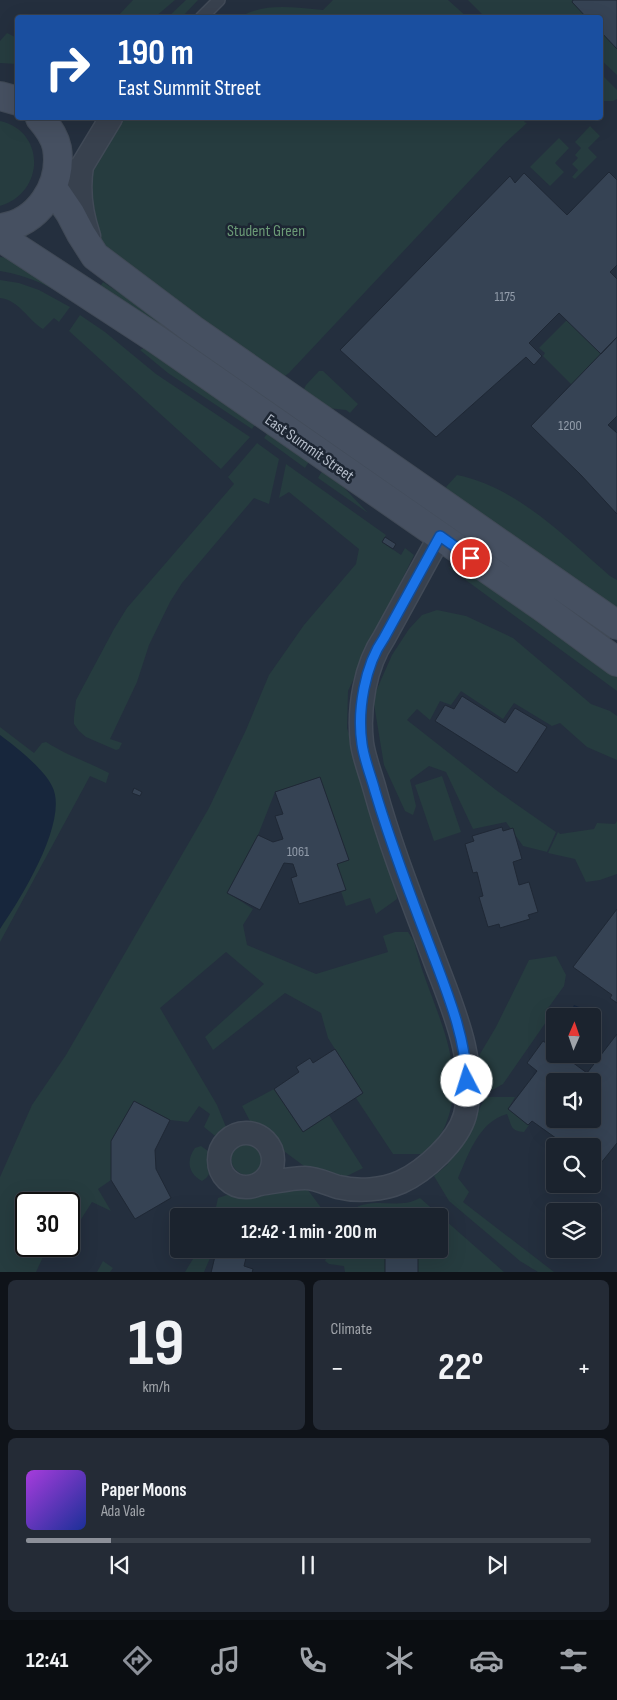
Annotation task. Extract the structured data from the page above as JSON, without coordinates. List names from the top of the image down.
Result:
{
  "streets": {
    "main road": ["East Summit Street"]
  },
  "parks": ["Student Green"],
  "house_numbers": ["1175", "1200", "1061"],
  "north": "top",
  "page": {
    "turn": ["190 m", "East Summit Street"],
    "limit": "30",
    "trip": "12:42 · 1 min · 200 m",
    "tile": [
      ["19", "km/h"],
      "Climate"
    ],
    "heat": ["−", "22°", "+"],
    "song": ["Paper Moons", "Ada Vale"],
    "tabs": "12:41"
  }
}
